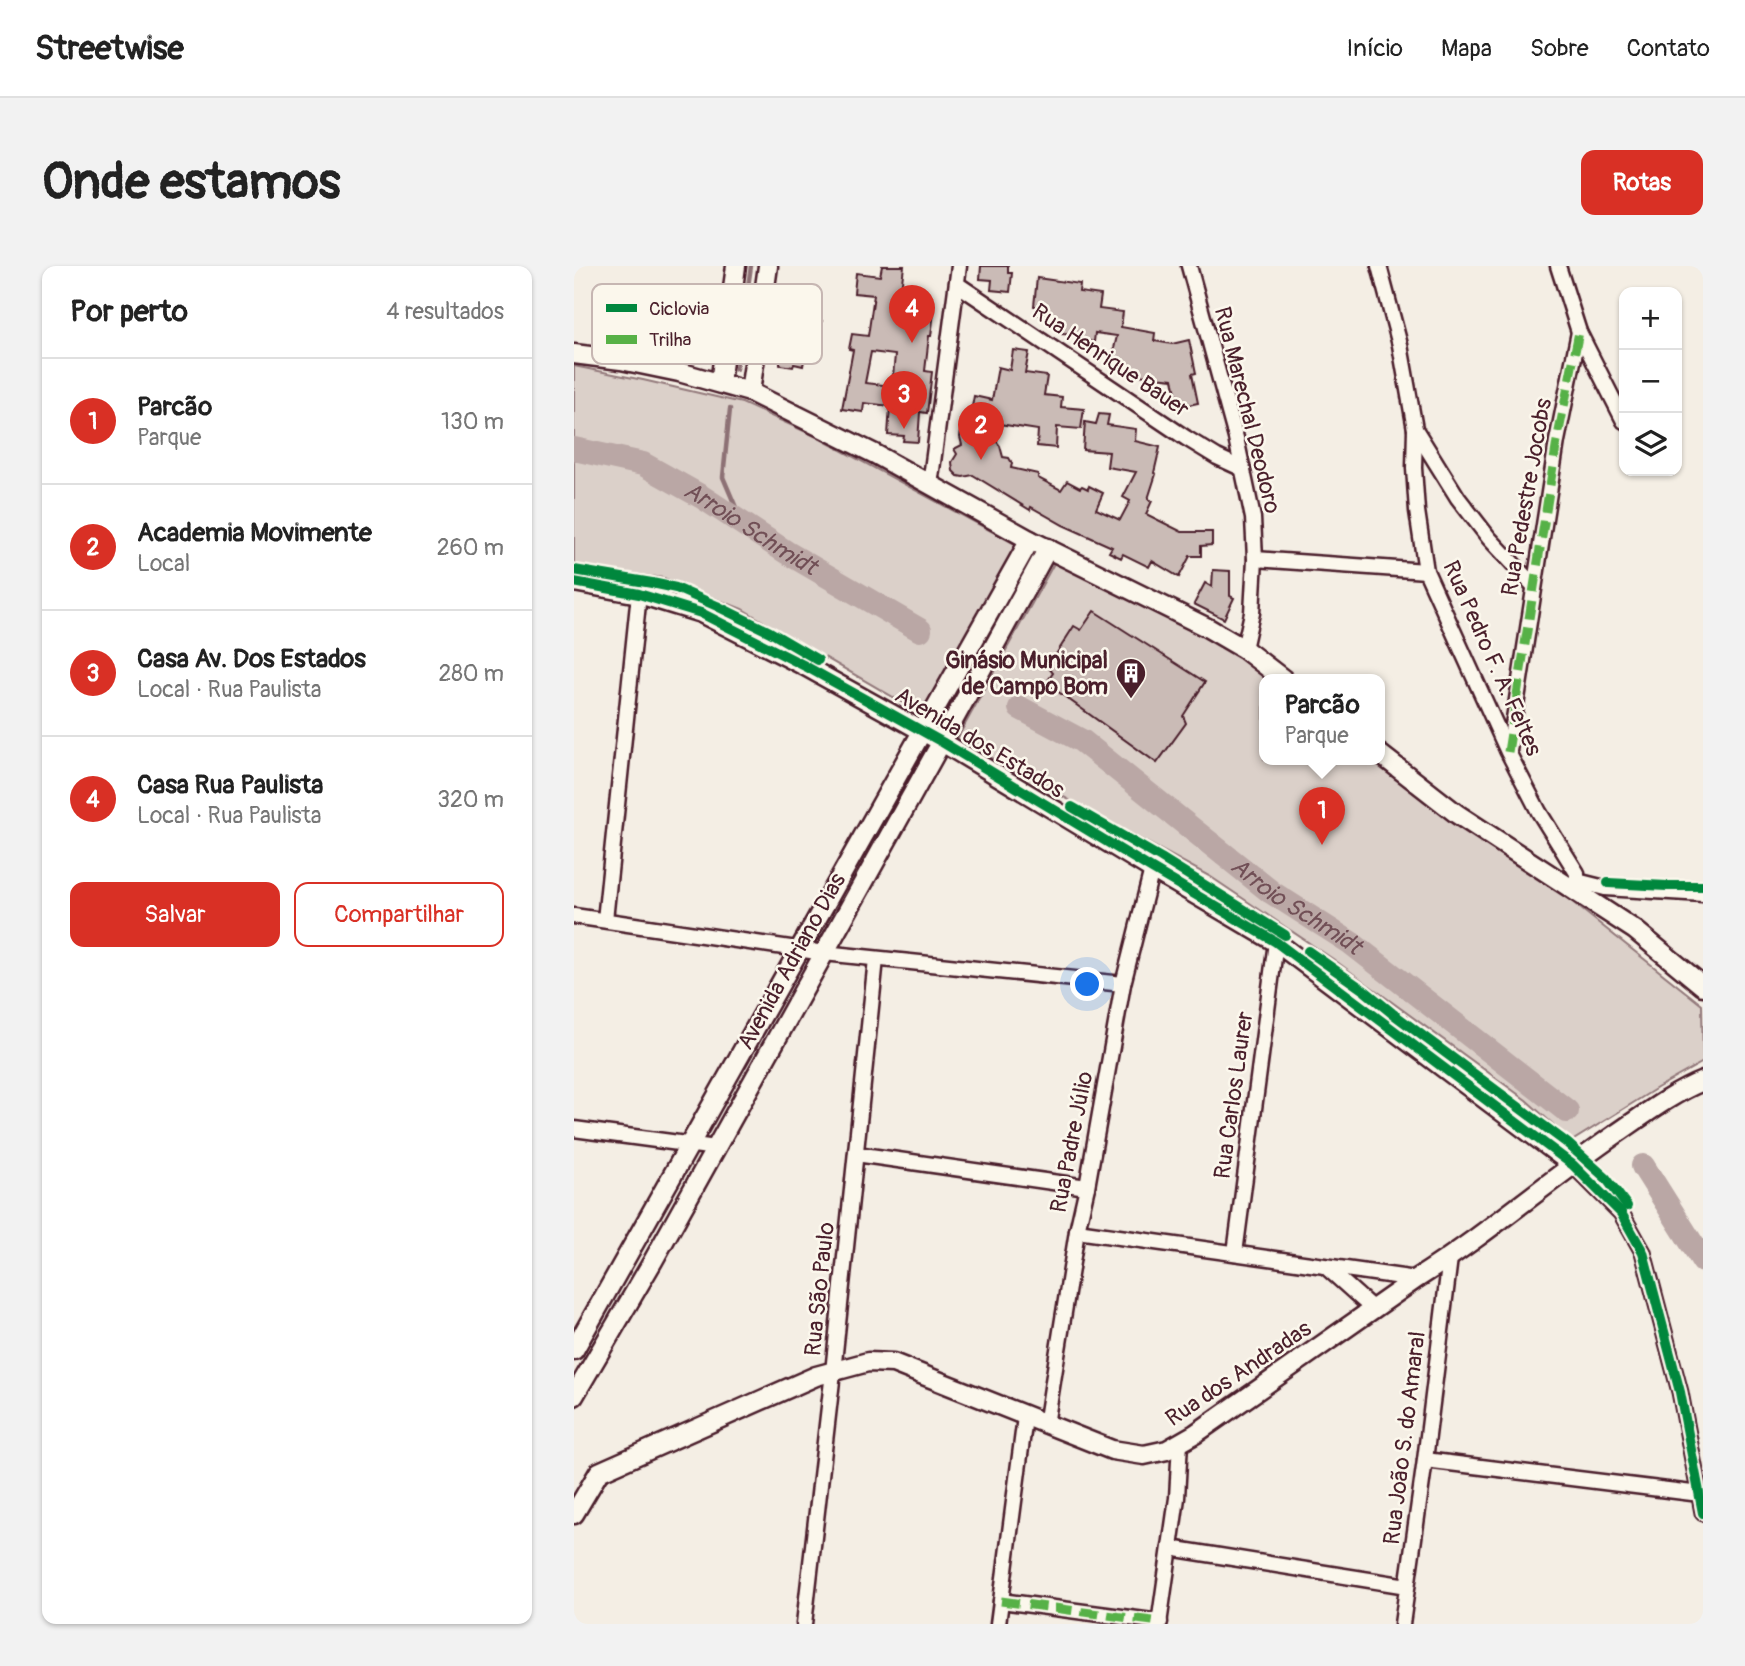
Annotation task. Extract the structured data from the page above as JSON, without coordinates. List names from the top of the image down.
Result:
{
  "streets": {
    "street": [
      "Rua Henrique Bauer",
      "Rua Marechal Deodoro",
      "Rua Pedestre Jocobs",
      "Rua Pedro F. A. Feltes",
      "Avenida dos Estados",
      "Avenida Adriano Dias",
      "Rua Carlos Laurer",
      "Rua Padre Júlio",
      "Rua São Paulo",
      "Rua dos Andradas",
      "Rua João S. do Amaral"
    ]
  },
  "crossings": [
    ["Rua Henrique Bauer", "Rua Marechal Deodoro"],
    ["Rua Pedestre Jocobs", "Rua Pedro F. A. Feltes"],
    ["Avenida dos Estados", "Avenida Adriano Dias"],
    ["Avenida dos Estados", "Rua Carlos Laurer"],
    ["Avenida dos Estados", "Rua Padre Júlio"],
    ["Avenida dos Estados", "Rua dos Andradas"],
    ["Rua Padre Júlio", "Rua dos Andradas"],
    ["Rua São Paulo", "Rua dos Andradas"],
    ["Rua dos Andradas", "Rua João S. do Amaral"]
  ],
  "water": ["Arroio Schmidt"],
  "places": {
    "building": ["Ginásio Municipal de Campo Bom"]
  },
  "legend": ["Ciclovia", "Trilha"],
  "page": {
    "header": "Streetwise",
    "nav": [
      "Início",
      "Mapa",
      "Sobre",
      "Contato"
    ],
    "buttons": [
      "Rotas",
      ["Salvar", "Compartilhar"]
    ],
    "title": "Onde estamos",
    "heading": ["Por perto", "4 resultados"],
    "pins": [
      "4",
      "3",
      "2",
      "1"
    ],
    "map_buttons": ["+", "−"],
    "list": [
      {
        "mark": "1",
        "name": "Parcão",
        "note": "Parque",
        "value": "130 m"
      },
      {
        "mark": "2",
        "name": "Academia Movimente",
        "note": "Local",
        "value": "260 m"
      },
      {
        "mark": "3",
        "name": "Casa Av. Dos Estados",
        "note": "Local · Rua Paulista",
        "value": "280 m"
      },
      {
        "mark": "4",
        "name": "Casa Rua Paulista",
        "note": "Local · Rua Paulista",
        "value": "320 m"
      }
    ],
    "popup": ["Parcão", "Parque"]
  }
}
